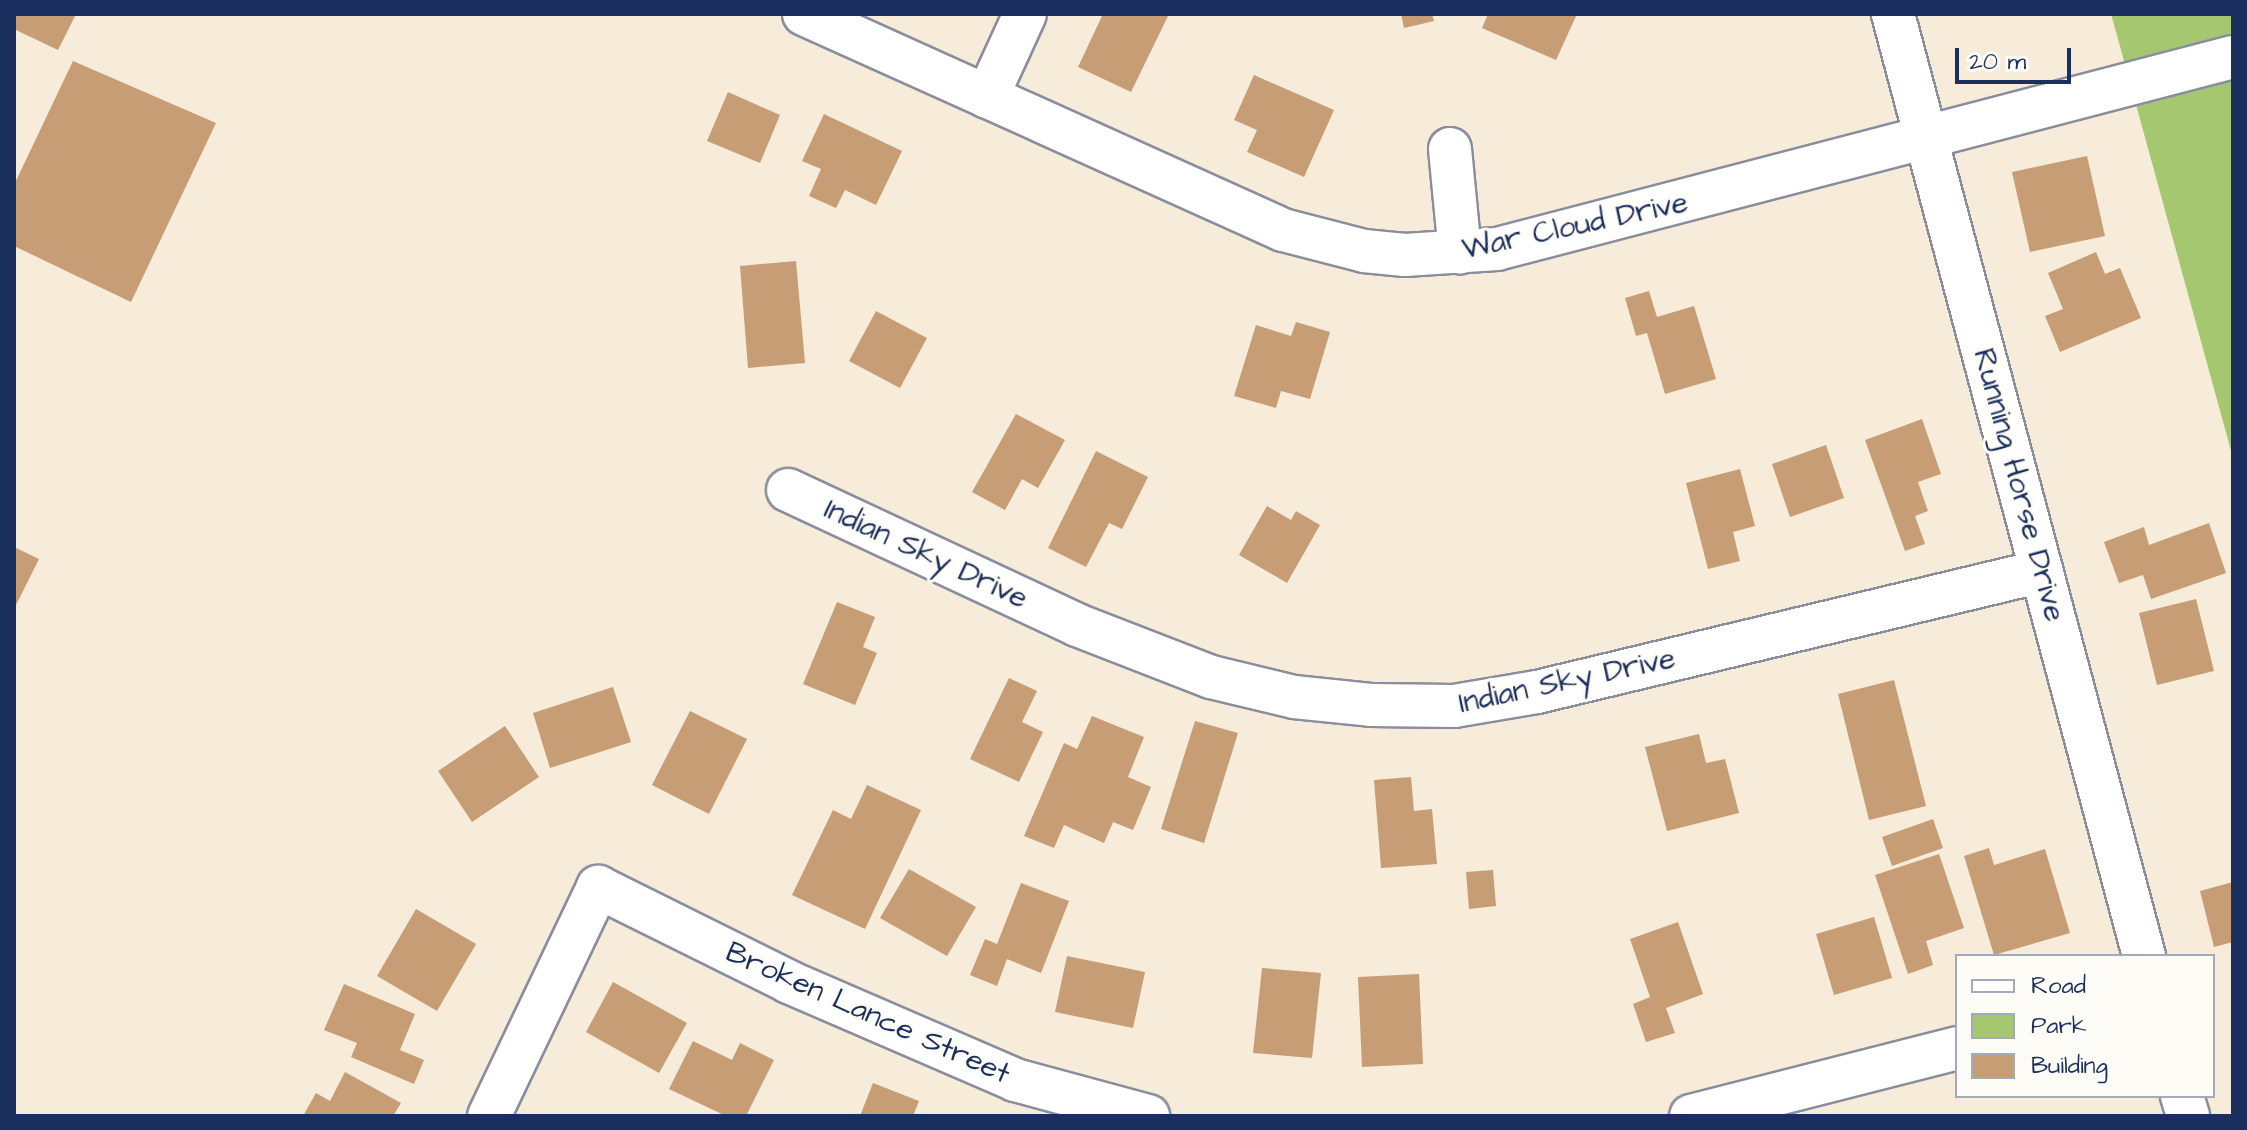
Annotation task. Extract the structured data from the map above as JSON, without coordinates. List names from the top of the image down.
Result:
{
  "streets": {
    "street": [
      "War Cloud Drive",
      "Running Horse Drive",
      "Indian Sky Drive",
      "Broken Lance Street"
    ]
  },
  "crossings": [
    ["War Cloud Drive", "Running Horse Drive"],
    ["Running Horse Drive", "Indian Sky Drive"]
  ],
  "legend": ["Road", "Park", "Building"],
  "scale_bar": "20 m"
}
